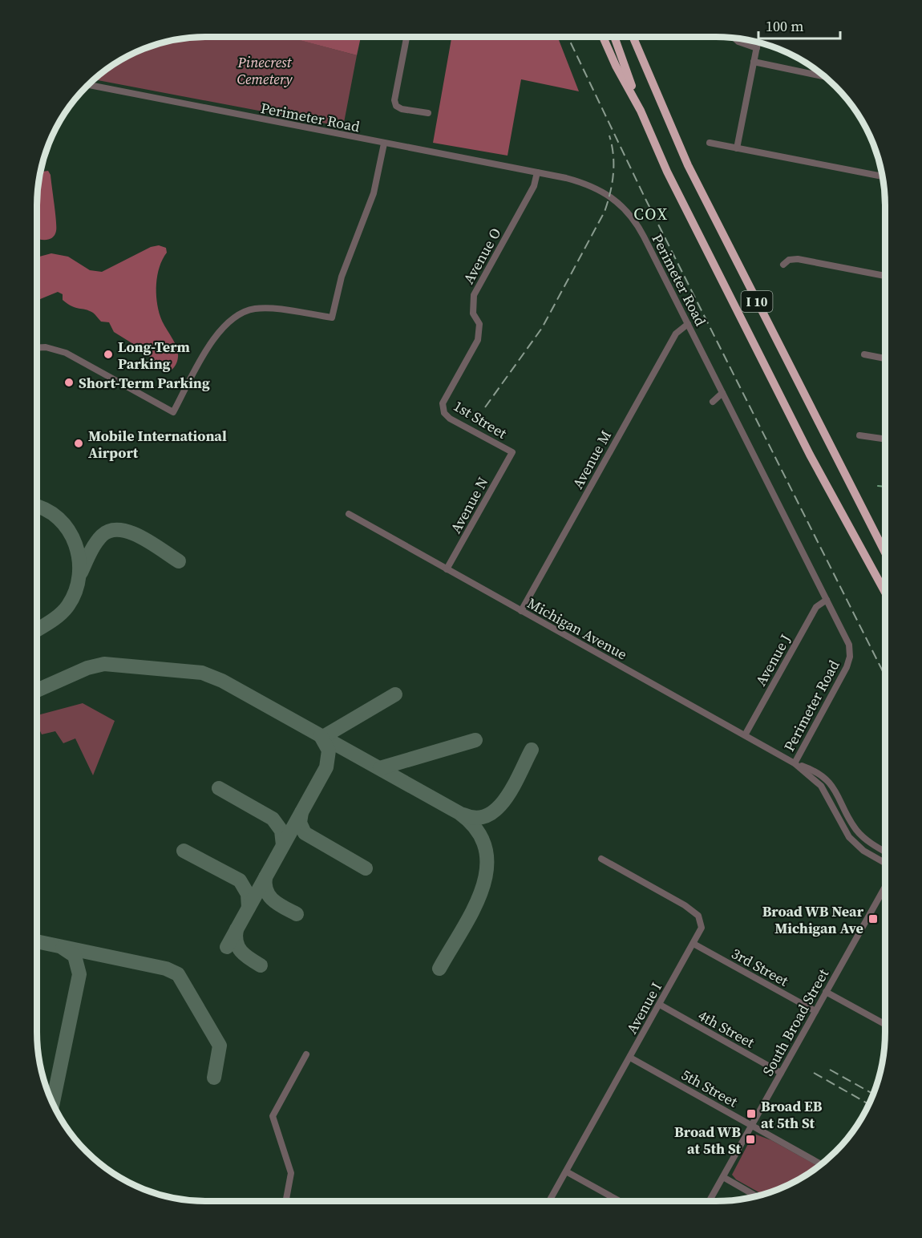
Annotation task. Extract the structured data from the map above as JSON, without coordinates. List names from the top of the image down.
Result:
{
  "streets": {
    "highway": ["I 10"],
    "street": [
      "Perimeter Road",
      "Avenue O",
      "1st Street",
      "Avenue M",
      "Avenue N",
      "Michigan Avenue",
      "Avenue J",
      "3rd Street",
      "Avenue I",
      "South Broad Street",
      "4th Street",
      "5th Street"
    ]
  },
  "crossings": [
    ["Perimeter Road", "Avenue O"],
    ["Perimeter Road", "Avenue M"],
    ["Perimeter Road", "Michigan Avenue"],
    ["Perimeter Road", "Avenue J"],
    ["Avenue O", "1st Street"],
    ["1st Street", "Avenue N"],
    ["Avenue M", "Michigan Avenue"],
    ["Avenue N", "Michigan Avenue"],
    ["Michigan Avenue", "Avenue J"],
    ["3rd Street", "Avenue I"],
    ["3rd Street", "South Broad Street"],
    ["Avenue I", "4th Street"],
    ["Avenue I", "5th Street"],
    ["South Broad Street", "4th Street"],
    ["South Broad Street", "5th Street"]
  ],
  "districts": ["COX"],
  "parks": ["Pinecrest Cemetery"],
  "places": {
    "other": ["Long-Term Parking", "Short-Term Parking", "Mobile International Airport"],
    "transit": ["Broad WB Near Michigan Ave", "Broad EB at 5th St", "Broad WB at 5th St"]
  },
  "scale_bar": "100 m"
}
